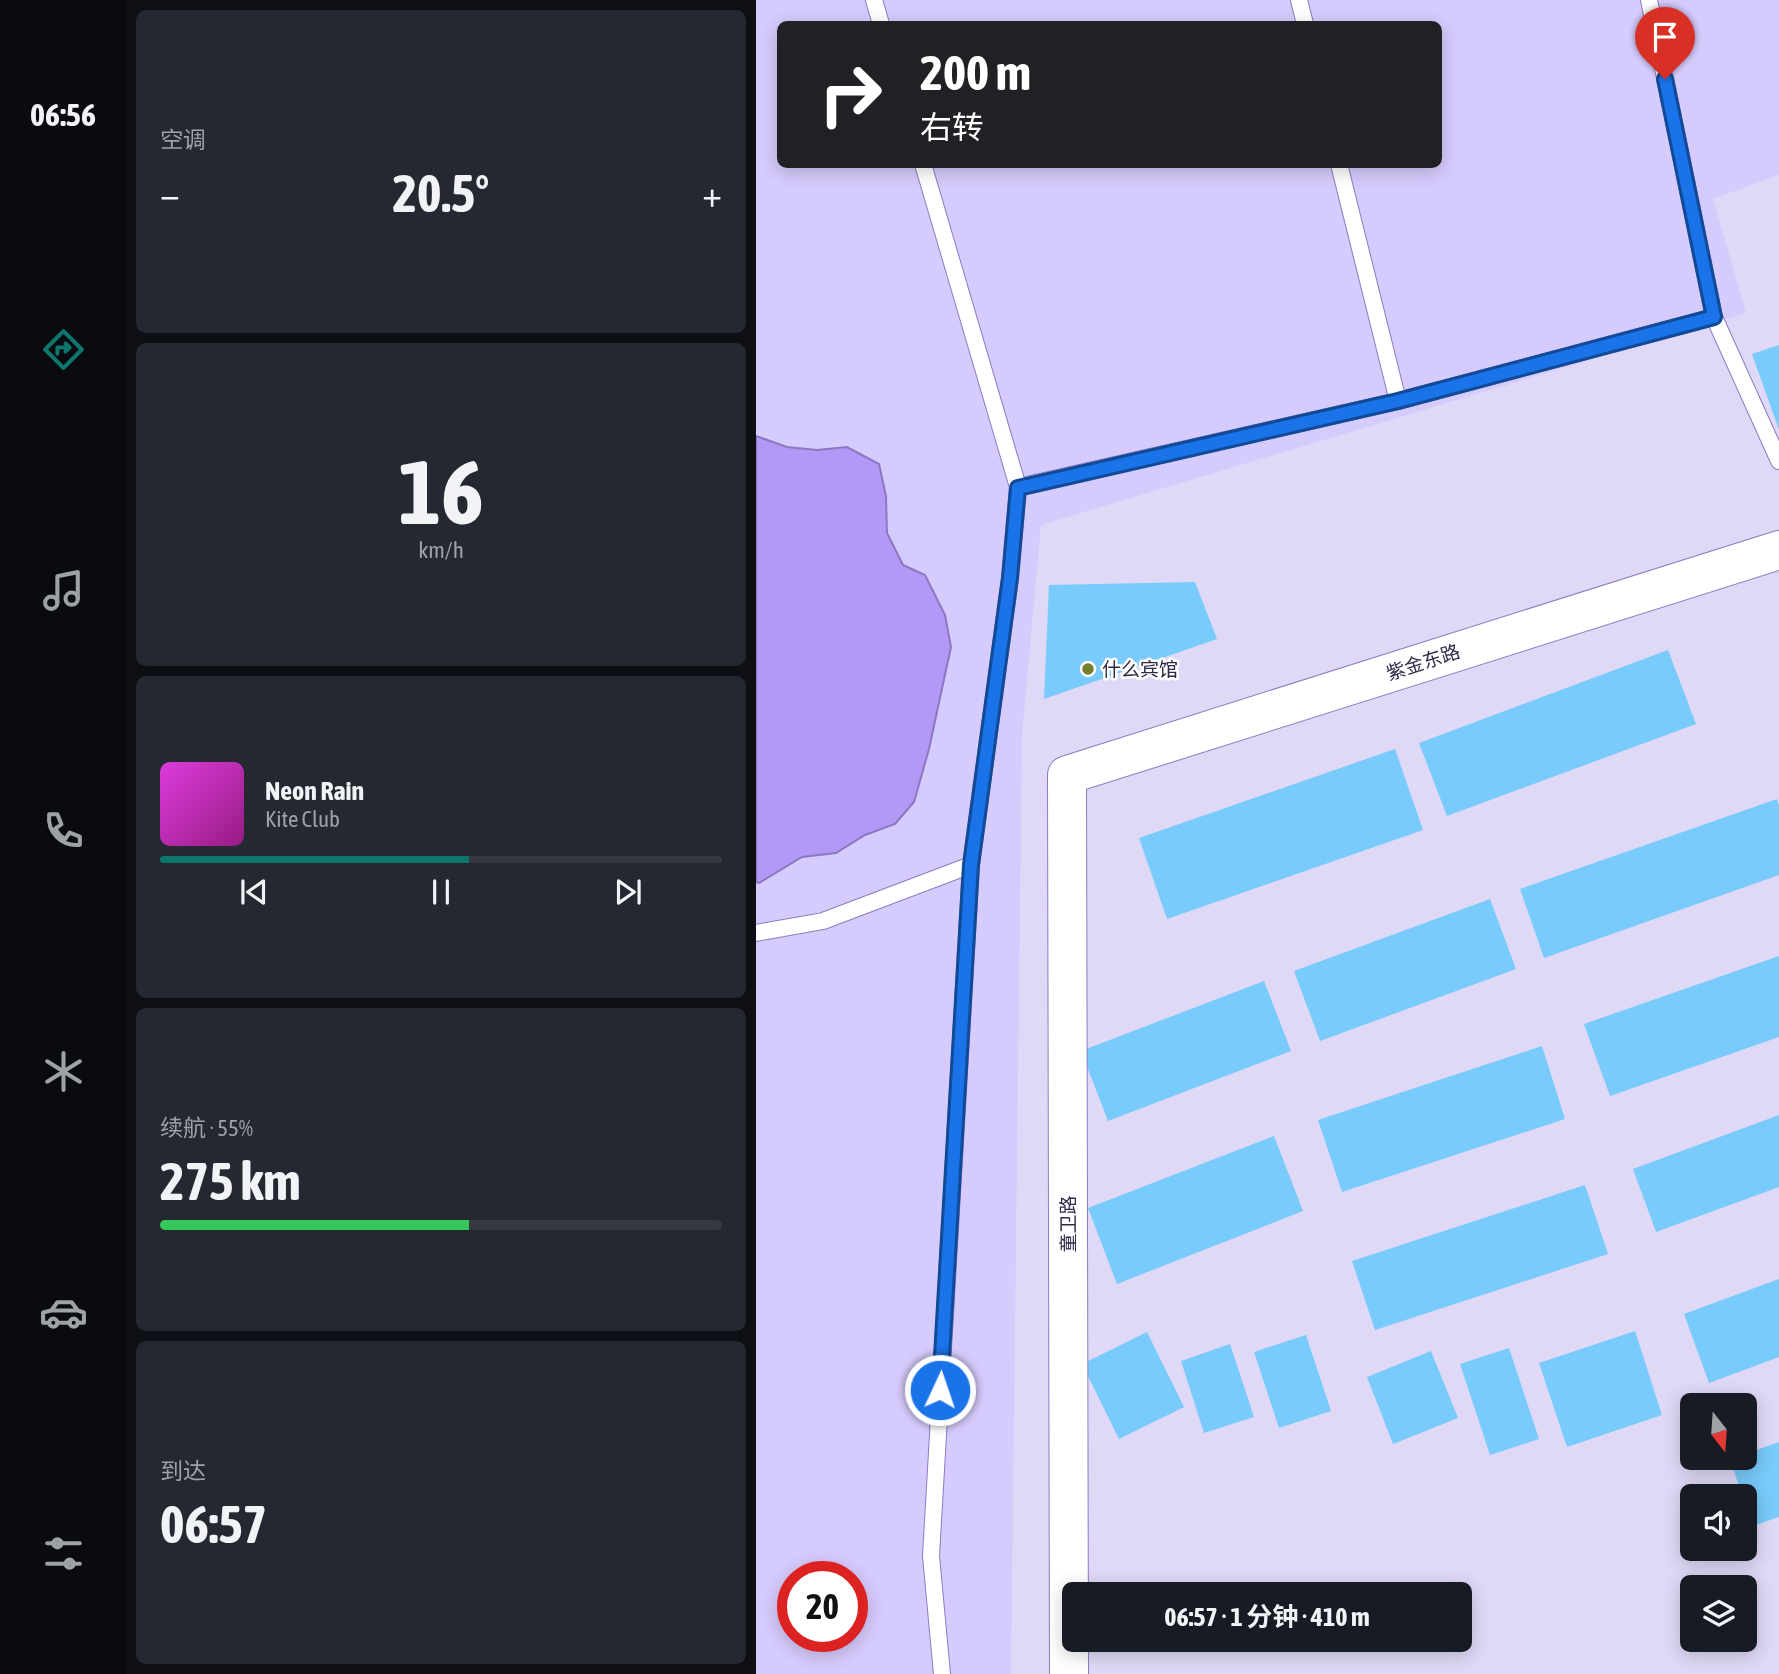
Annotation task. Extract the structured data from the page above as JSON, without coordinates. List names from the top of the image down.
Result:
{
  "streets": {
    "street": ["紫金东路", "童卫路"]
  },
  "crossings": [
    ["紫金东路", "童卫路"]
  ],
  "places": ["什么宾馆"],
  "north": "bottom",
  "page": {
    "tabs": "06:56",
    "tile": [
      "空调",
      ["16", "km/h"],
      ["续航 · 55%", "275 km"],
      ["到达", "06:57"]
    ],
    "turn": ["200 m", "右转"],
    "heat": ["−", "20.5°", "+"],
    "song": ["Neon Rain", "Kite Club"],
    "limit": "20",
    "trip": "06:57 · 1 分钟 · 410 m"
  }
}
